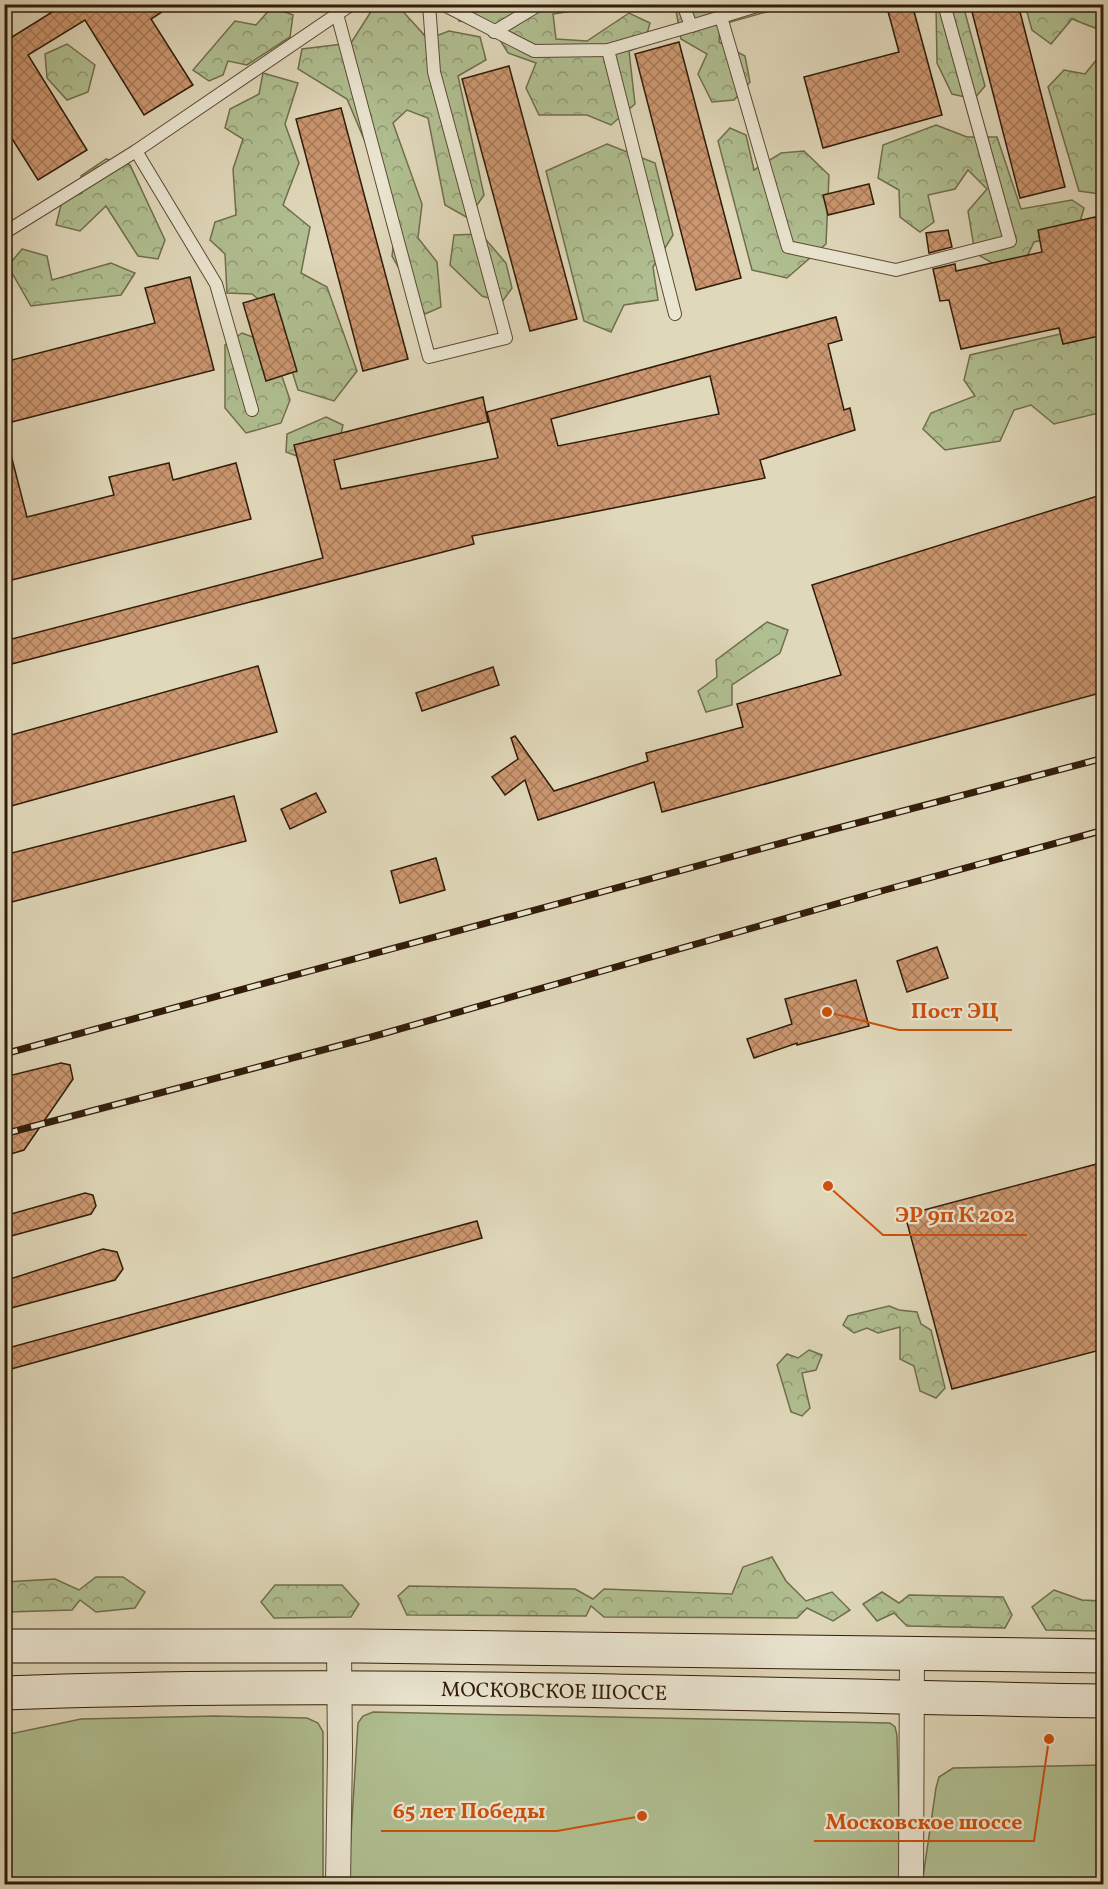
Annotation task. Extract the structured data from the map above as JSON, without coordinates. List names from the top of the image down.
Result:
{
  "streets": {
    "main road": ["МОСКОВСКОЕ ШОССЕ"]
  },
  "places": [
    "Пост ЭЦ",
    "ЭР 9п К 202",
    "Московское шоссе",
    "65 лет Победы"
  ]
}
